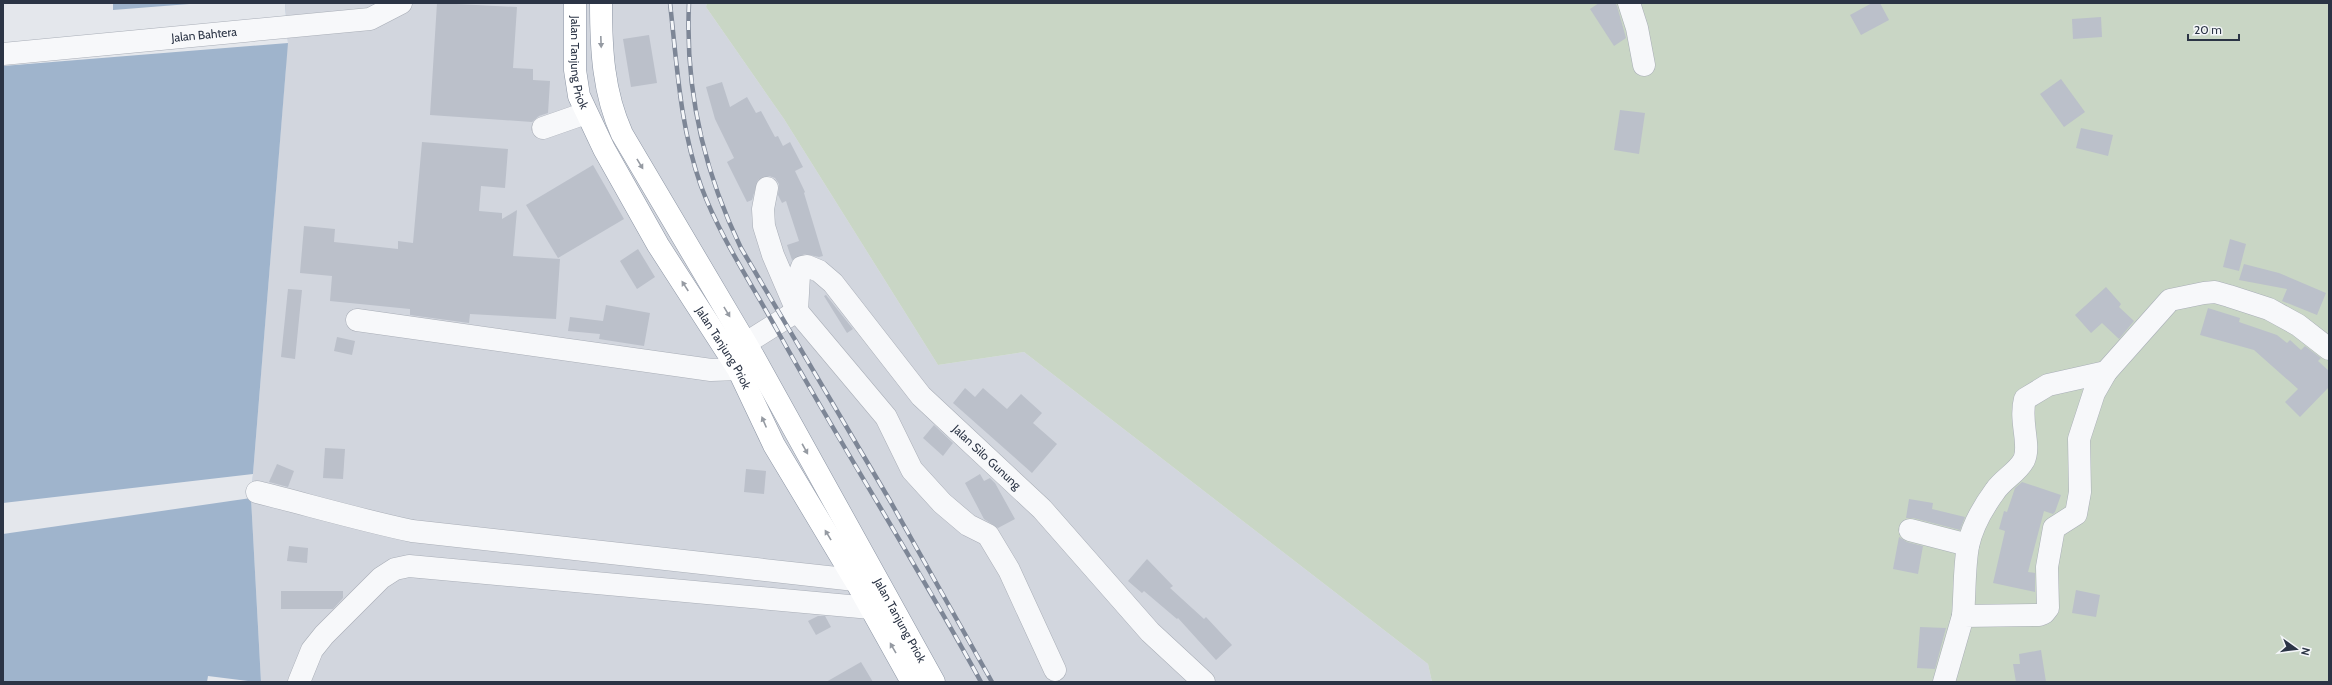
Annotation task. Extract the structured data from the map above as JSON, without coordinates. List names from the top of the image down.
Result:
{
  "streets": {
    "highway": ["Jalan Tanjung Priok"],
    "street": ["Jalan Bahtera", "Jalan Silo Gunung"]
  },
  "scale_bar": "20 m",
  "north": "right"
}
